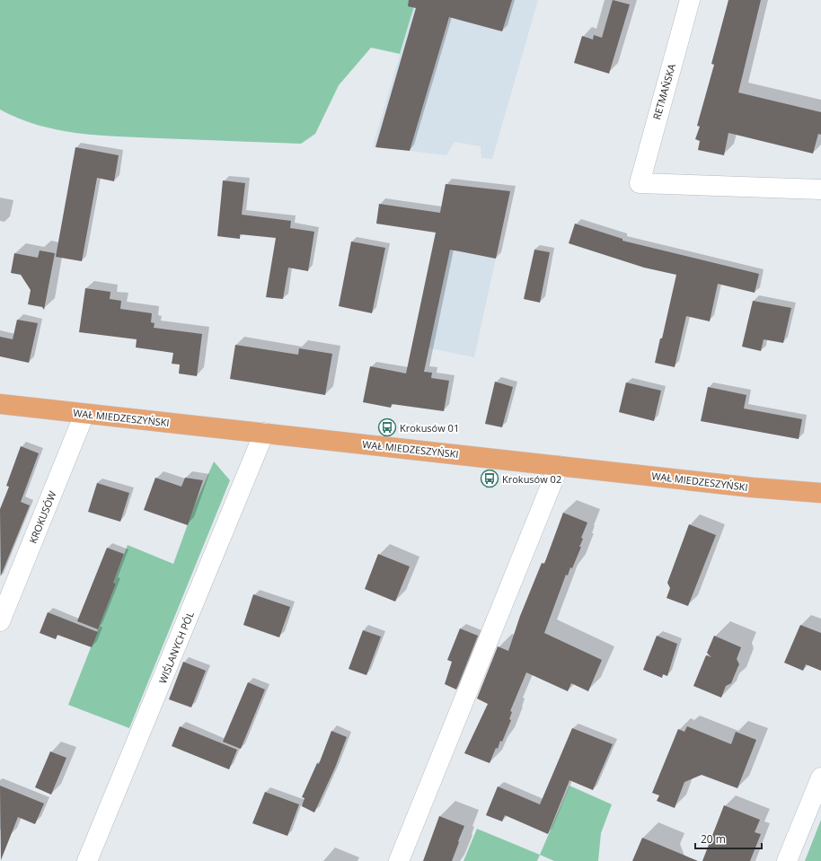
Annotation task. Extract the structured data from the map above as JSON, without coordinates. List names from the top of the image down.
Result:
{
  "streets": {
    "main road": ["WAŁ MIEDZESZYŃSKI"],
    "street": ["RETMAŃSKA", "KROKUSÓW", "WIŚLANYCH PÓL"]
  },
  "crossings": [
    ["WAŁ MIEDZESZYŃSKI", "KROKUSÓW"],
    ["WAŁ MIEDZESZYŃSKI", "WIŚLANYCH PÓL"]
  ],
  "places": {
    "bus stop": ["Krokusów 01", "Krokusów 02"]
  },
  "scale_bar": "20 m"
}
